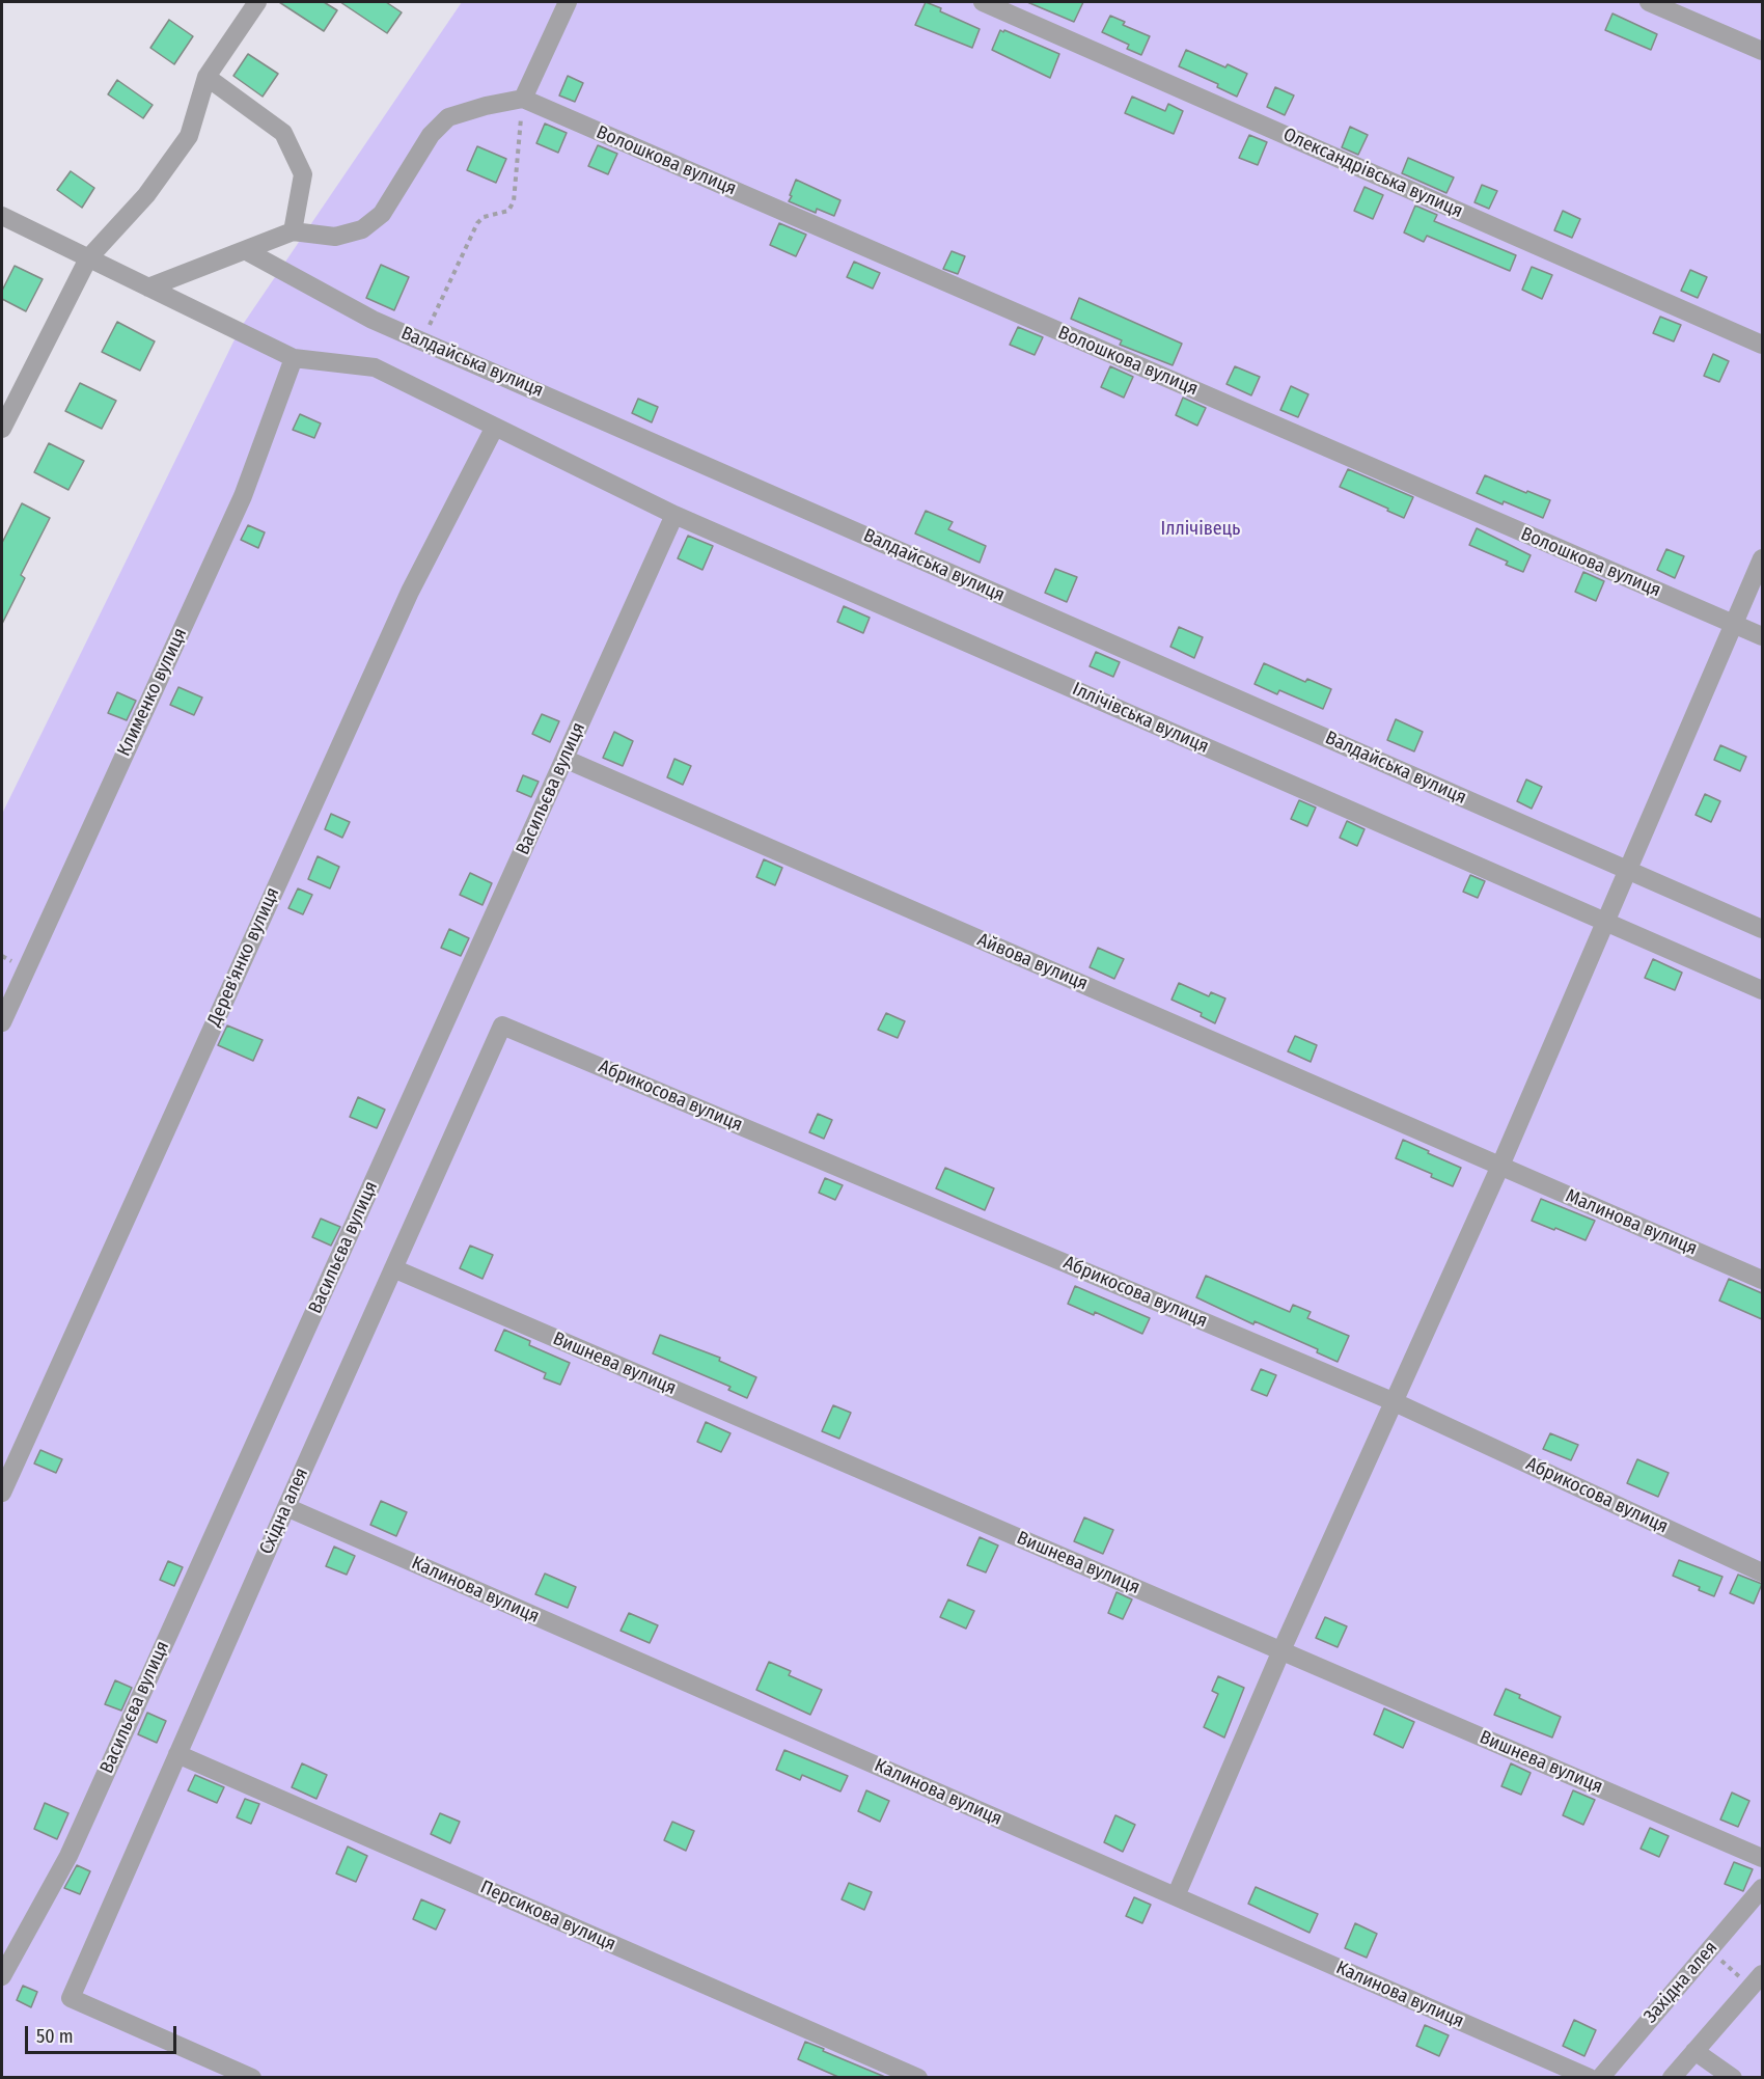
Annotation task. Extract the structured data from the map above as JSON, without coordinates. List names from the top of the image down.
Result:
{
  "streets": {
    "street": [
      "Волошкова вулиця",
      "Олександрівська вулиця",
      "Валдайська вулиця",
      "Клименко вулиця",
      "Іллічівська вулиця",
      "Васильєва вулиця",
      "Дерев'янко вулиця",
      "Айвова вулиця",
      "Абрикосова вулиця",
      "Малинова вулиця",
      "Вишнева вулиця",
      "Східна алея",
      "Калинова вулиця",
      "Персикова вулиця",
      "Західна алея"
    ]
  },
  "crossings": [
    ["Клименко вулиця", "Іллічівська вулиця"],
    ["Іллічівська вулиця", "Васильєва вулиця"],
    ["Іллічівська вулиця", "Дерев'янко вулиця"],
    ["Васильєва вулиця", "Айвова вулиця"],
    ["Айвова вулиця", "Малинова вулиця"],
    ["Абрикосова вулиця", "Східна алея"],
    ["Вишнева вулиця", "Східна алея"],
    ["Східна алея", "Калинова вулиця"],
    ["Східна алея", "Персикова вулиця"]
  ],
  "parks": ["Іллічівець"],
  "scale_bar": "50 m"
}
